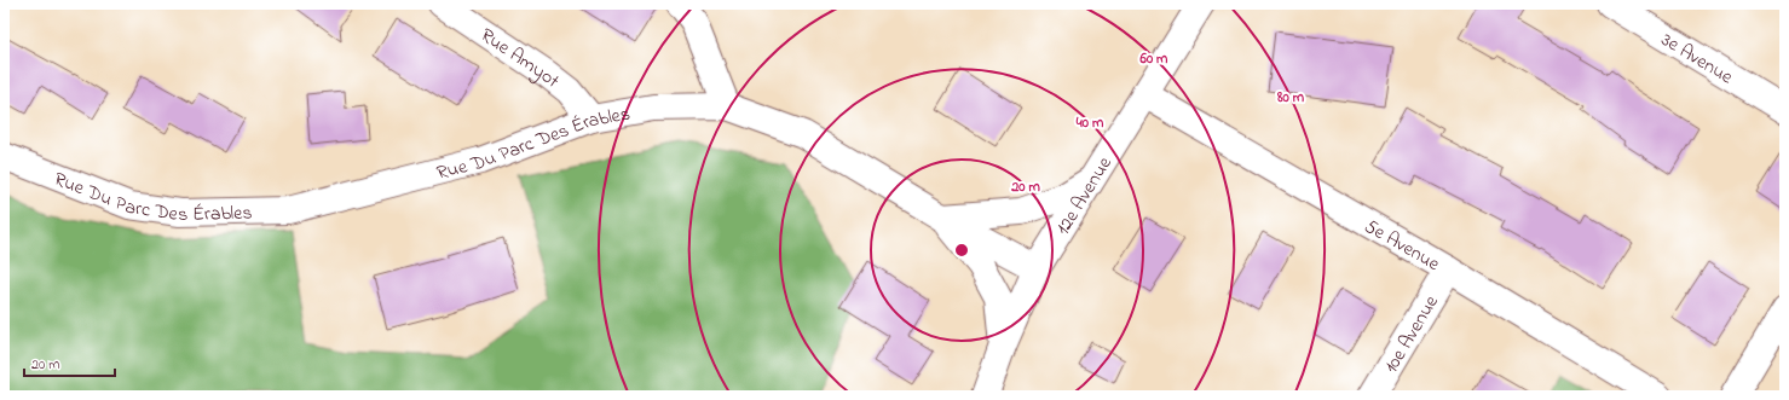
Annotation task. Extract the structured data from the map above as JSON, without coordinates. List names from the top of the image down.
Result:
{
  "streets": {
    "street": [
      "Rue Amyot",
      "3e Avenue",
      "Rue Du Parc Des Érables",
      "12e Avenue",
      "5e Avenue",
      "10e Avenue"
    ]
  },
  "crossings": [
    ["Rue Amyot", "Rue Du Parc Des Érables"],
    ["Rue Du Parc Des Érables", "12e Avenue"],
    ["12e Avenue", "5e Avenue"],
    ["5e Avenue", "10e Avenue"]
  ],
  "scale_bar": "20 m",
  "rings": [
    "60 m",
    "80 m",
    "40 m",
    "20 m"
  ]
}
